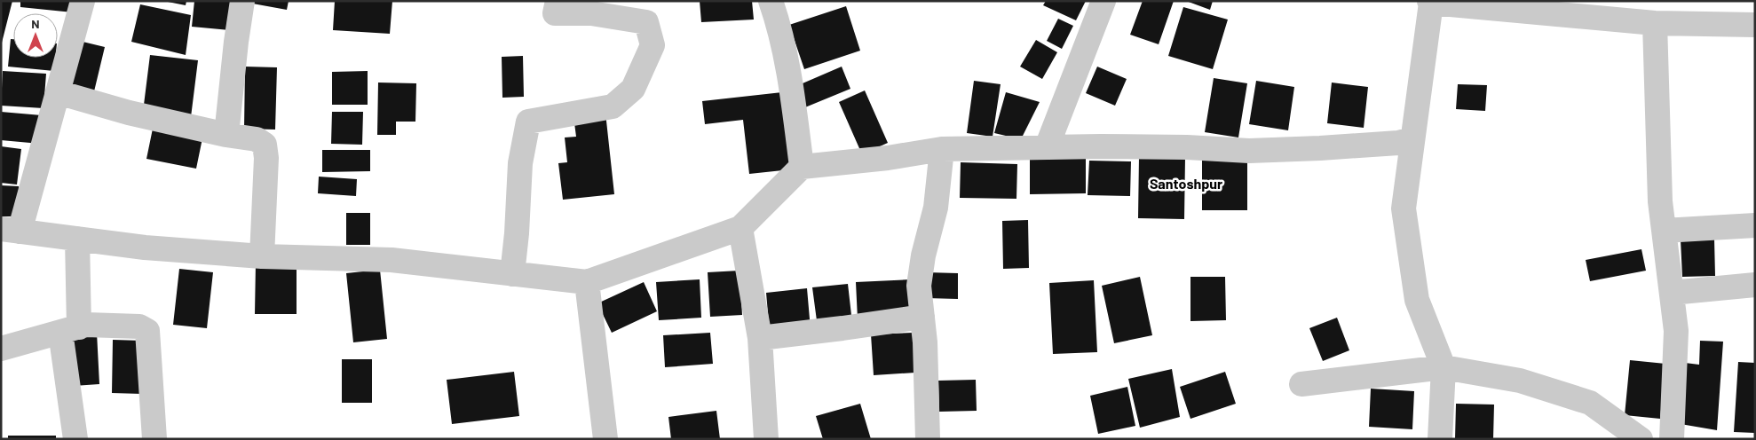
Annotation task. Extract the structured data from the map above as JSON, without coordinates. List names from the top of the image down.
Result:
{
  "districts": ["Santoshpur"],
  "north": "top"
}
